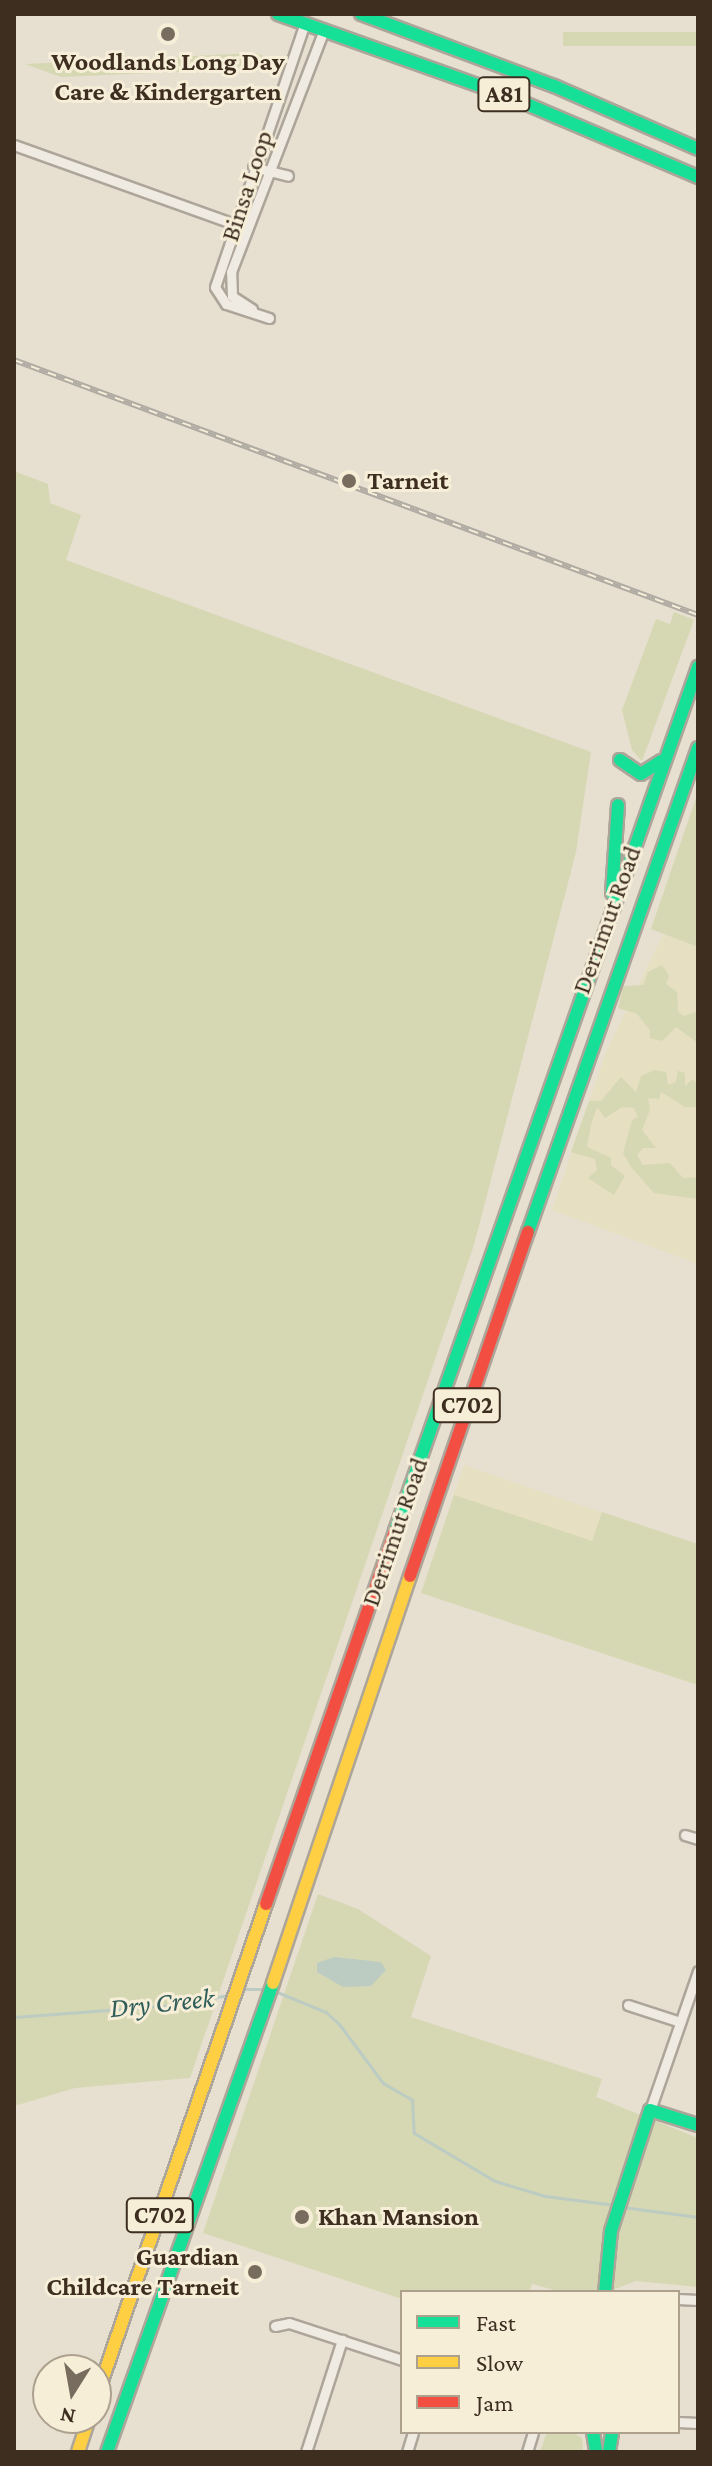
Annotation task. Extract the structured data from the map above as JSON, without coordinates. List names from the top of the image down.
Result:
{
  "streets": {
    "main road": ["A81", "Derrimut Road", "C702"],
    "street": ["Binsa Loop"]
  },
  "crossings": [
    ["A81", "Binsa Loop"]
  ],
  "water": ["Dry Creek"],
  "places": [
    "Woodlands Long Day Care & Kindergarten",
    "Tarneit",
    "Khan Mansion",
    "Guardian Childcare Tarneit"
  ],
  "legend": ["Fast", "Slow", "Jam"],
  "north": "bottom"
}
